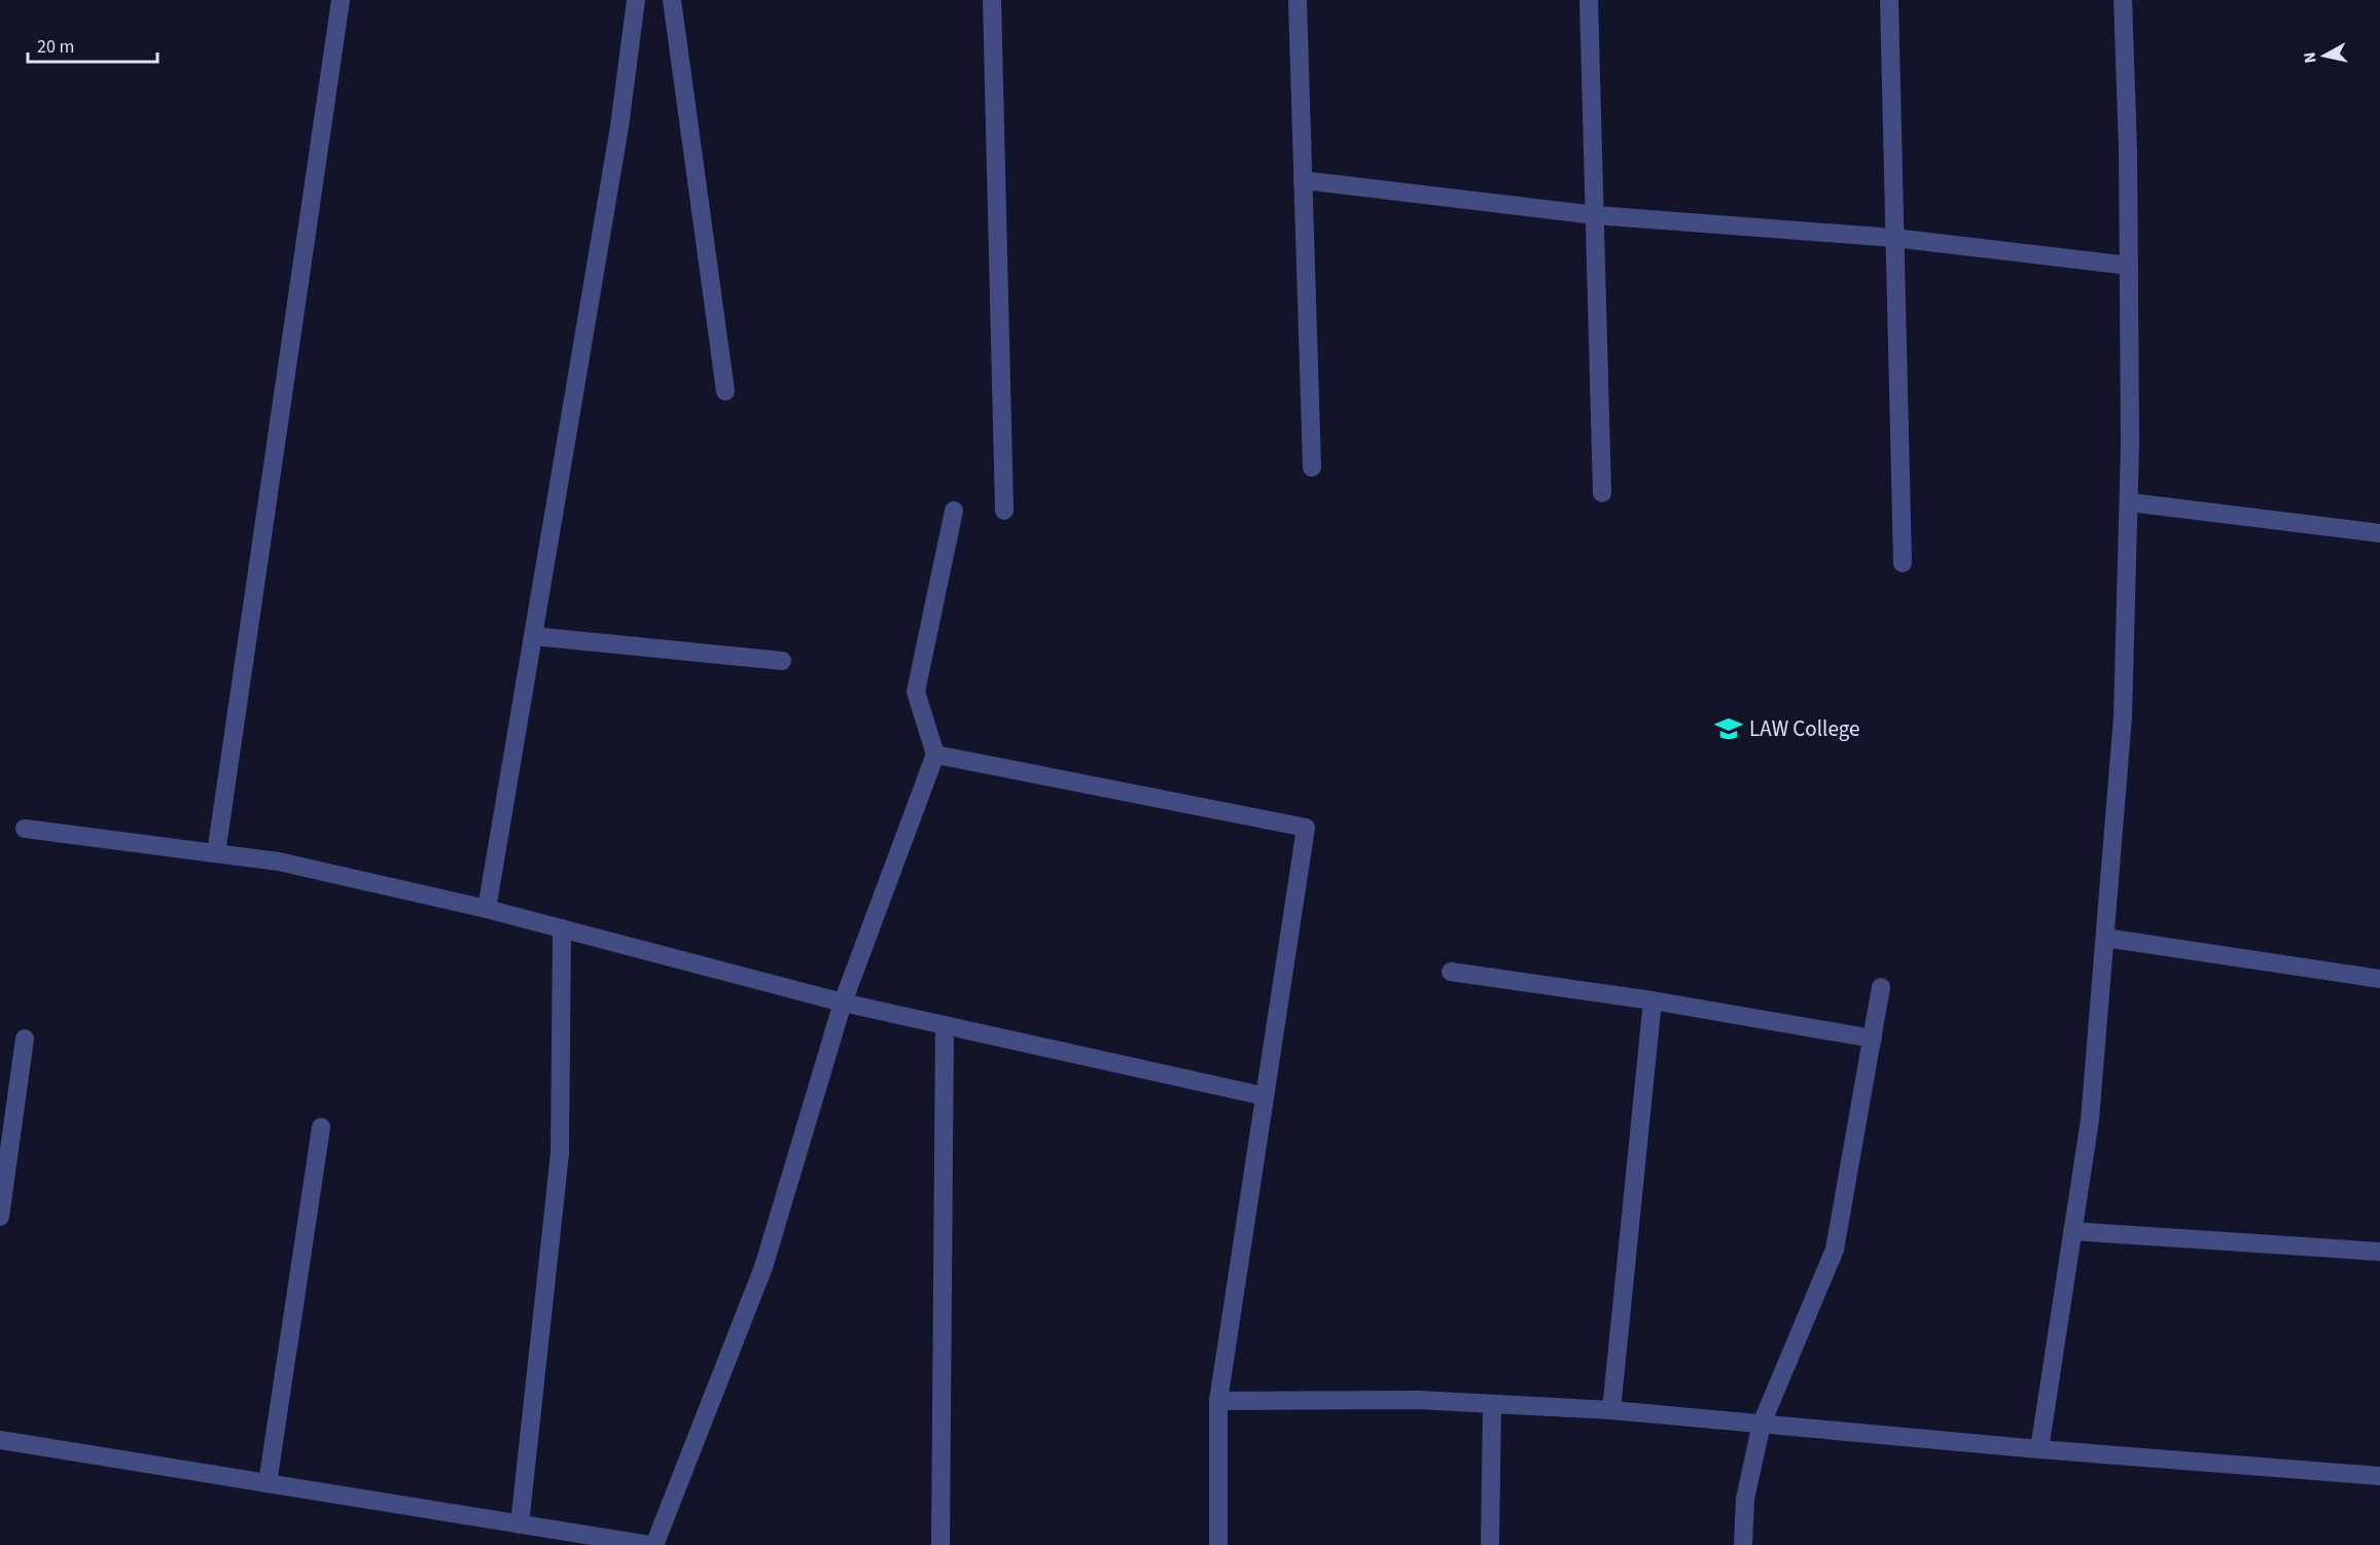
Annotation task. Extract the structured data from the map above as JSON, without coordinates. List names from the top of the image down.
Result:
{
  "places": {
    "school or university": ["LAW College"]
  },
  "scale_bar": "20 m",
  "north": "left"
}
